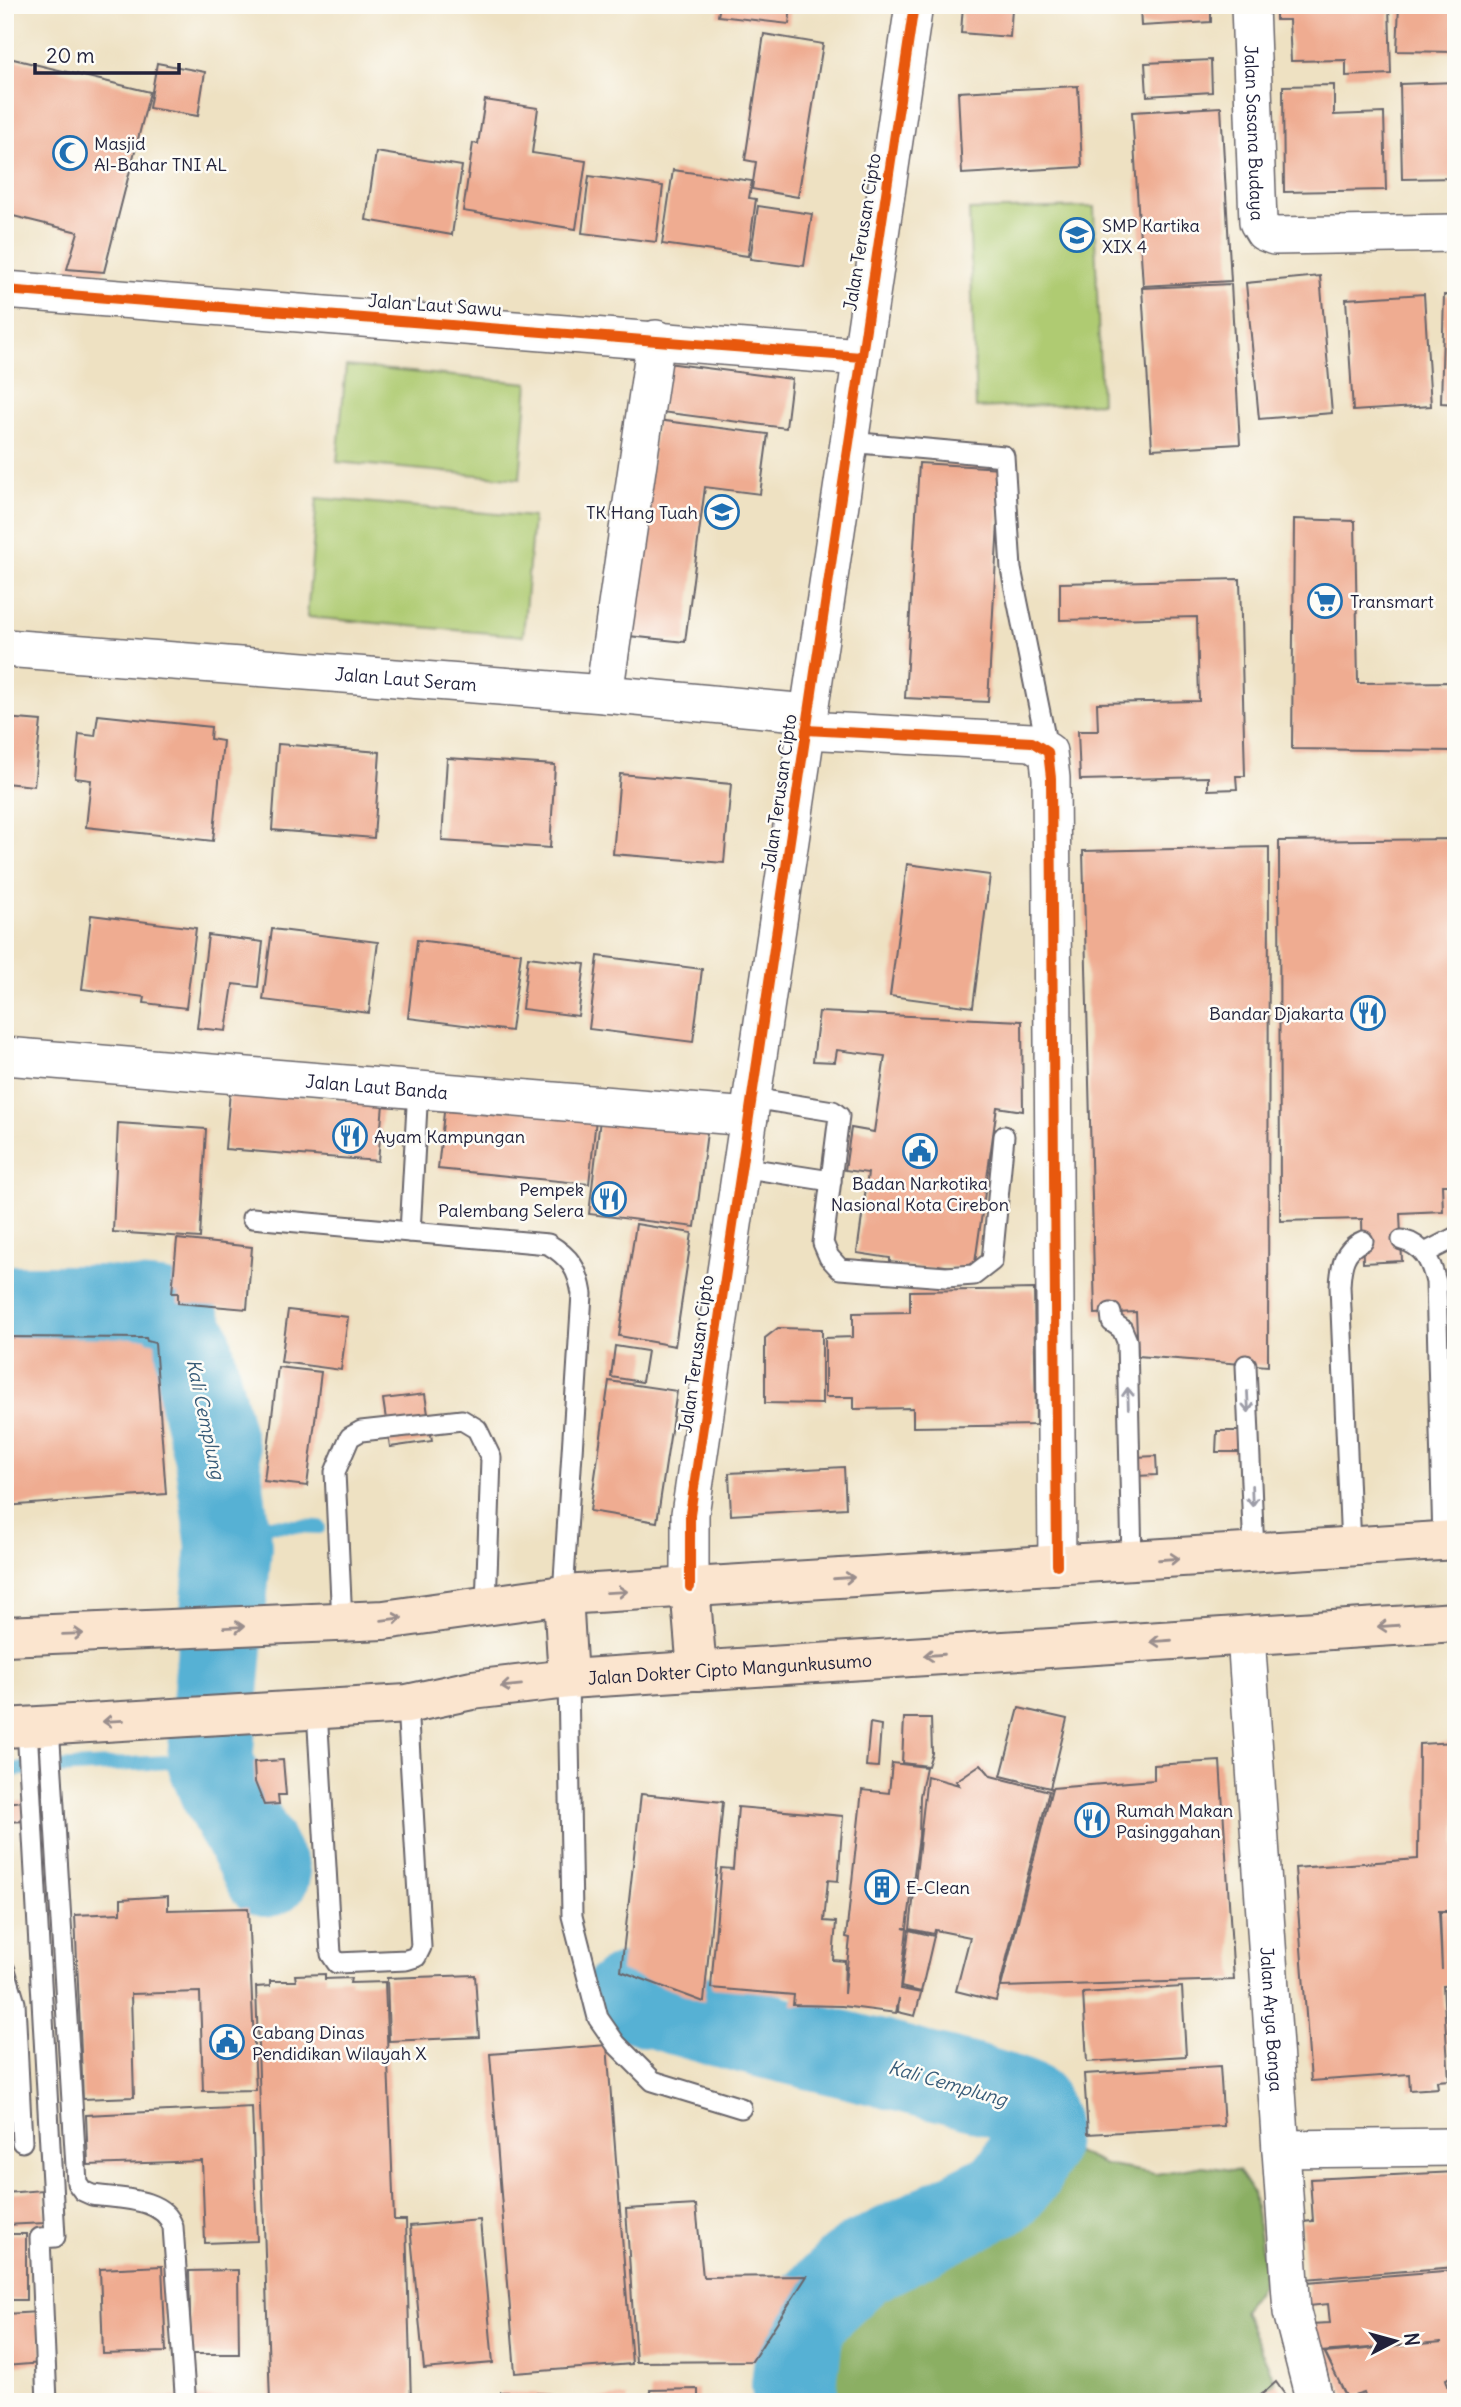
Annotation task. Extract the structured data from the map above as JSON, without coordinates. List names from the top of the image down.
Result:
{
  "streets": {
    "main road": ["Jalan Dokter Cipto Mangunkusumo"],
    "street": [
      "Jalan Sasana Budaya",
      "Jalan Terusan Cipto",
      "Jalan Laut Sawu",
      "Jalan Laut Seram",
      "Jalan Laut Banda",
      "Jalan Arya Banga"
    ]
  },
  "crossings": [
    ["Jalan Terusan Cipto", "Jalan Laut Sawu"],
    ["Jalan Terusan Cipto", "Jalan Laut Seram"],
    ["Jalan Terusan Cipto", "Jalan Laut Banda"],
    ["Jalan Dokter Cipto Mangunkusumo", "Jalan Arya Banga"]
  ],
  "water": ["Kali Cemplung"],
  "places": {
    "mosque": ["Masjid Al-Bahar TNI AL"],
    "school or university": ["SMP Kartika XIX 4", "TK Hang Tuah"],
    "supermarket": ["Transmart"],
    "restaurant": [
      "Bandar Djakarta",
      "Ayam Kampungan",
      "Pempek Palembang Selera",
      "Rumah Makan Pasinggahan"
    ],
    "public building": ["Badan Narkotika Nasional Kota Cirebon", "Cabang Dinas Pendidikan Wilayah X"],
    "building": ["E-Clean"]
  },
  "scale_bar": "20 m",
  "north": "right"
}
